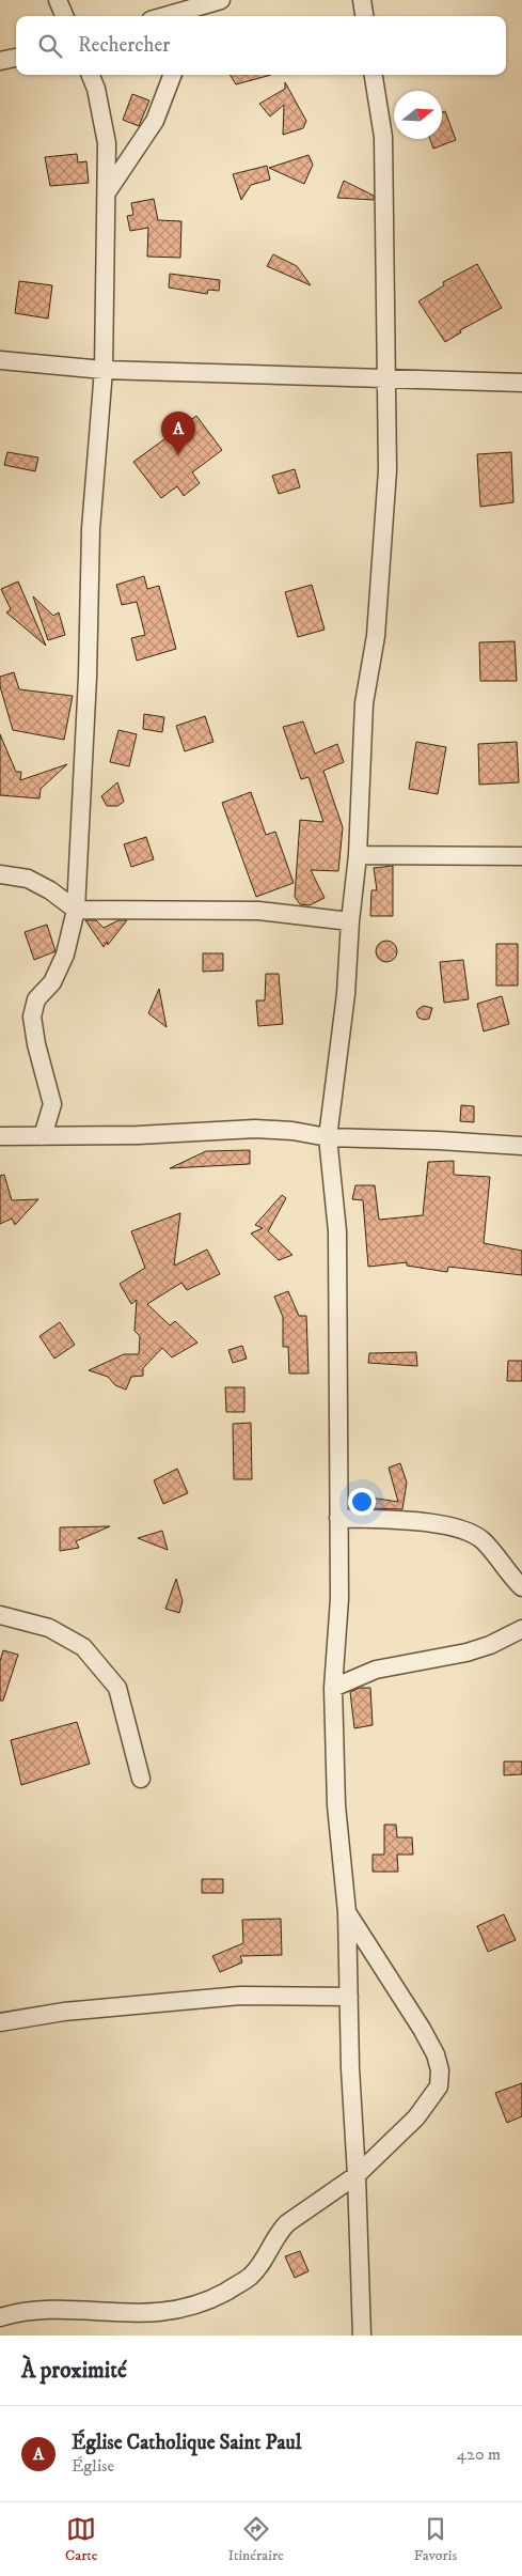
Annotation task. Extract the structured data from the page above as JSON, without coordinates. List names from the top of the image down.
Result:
{
  "north": "right",
  "page": {
    "search": "Rechercher",
    "pins": "A",
    "heading": "À proximité",
    "list": [
      {
        "mark": "A",
        "name": "Église Catholique Saint Paul",
        "note": "Église",
        "value": "420 m"
      }
    ],
    "nav": ["Carte", "Itinéraire", "Favoris"]
  }
}
